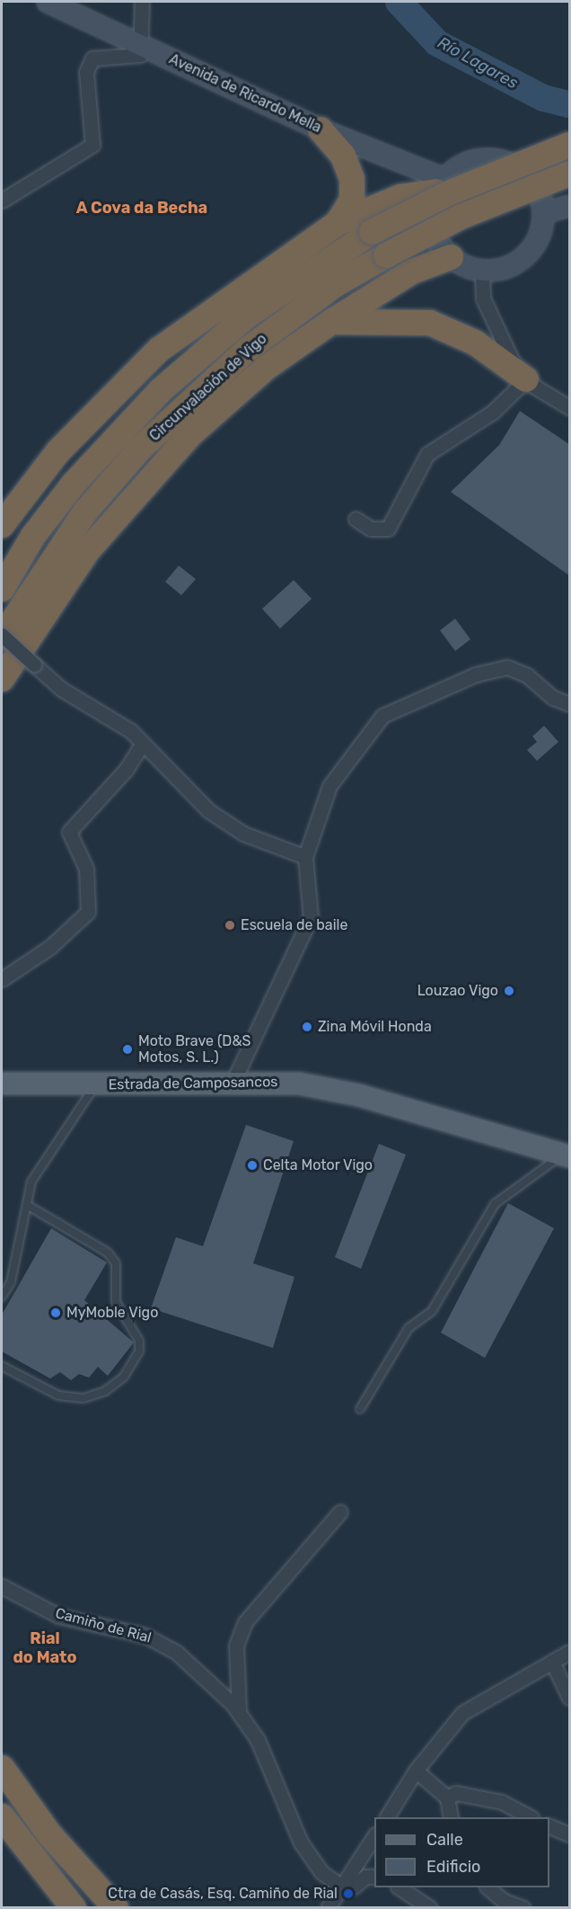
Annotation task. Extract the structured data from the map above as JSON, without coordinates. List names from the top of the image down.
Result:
{
  "streets": {
    "highway": ["Circunvalación de Vigo"],
    "main road": ["Avenida de Ricardo Mella", "Estrada de Camposancos"],
    "street": ["Camiño de Rial"]
  },
  "districts": ["A Cova da Becha", "Rial do Mato"],
  "water": ["Río Lagares"],
  "places": [
    "Escuela de baile",
    "Louzao Vigo",
    "Zina Móvil Honda",
    "Moto Brave (D&S Motos, S. L.)",
    "Celta Motor Vigo",
    "MyMoble Vigo",
    "Ctra de Casás, Esq. Camiño de Rial"
  ],
  "legend": ["Calle", "Edificio"]
}
